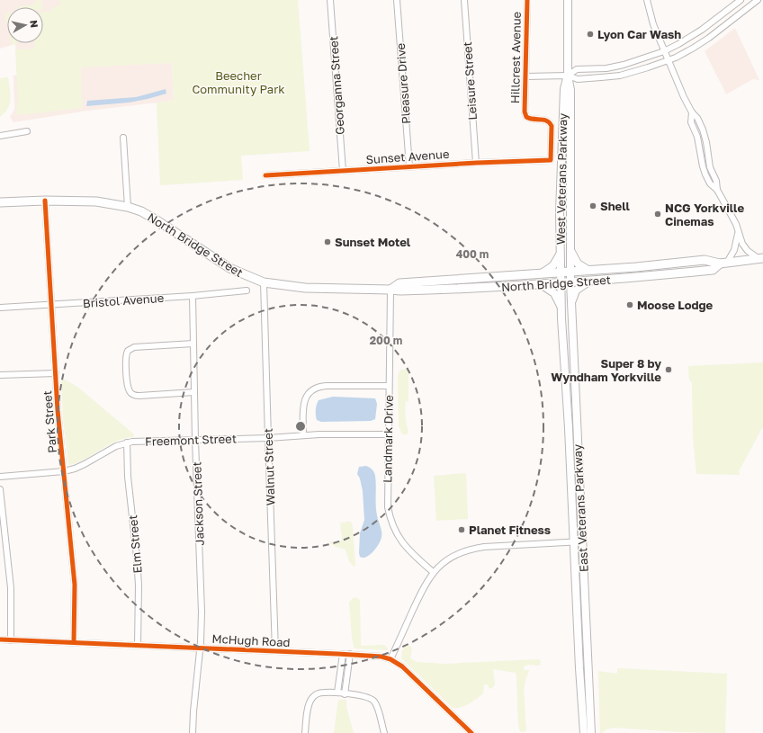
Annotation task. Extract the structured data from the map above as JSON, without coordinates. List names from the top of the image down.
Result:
{
  "streets": {
    "highway": ["North Bridge Street"],
    "main road": ["West Veterans Parkway", "East Veterans Parkway"],
    "street": [
      "Hillcrest Avenue",
      "Leisure Street",
      "Pleasure Drive",
      "Georganna Street",
      "Sunset Avenue",
      "Bristol Avenue",
      "Park Street",
      "Landmark Drive",
      "Freemont Street",
      "Walnut Street",
      "Jackson Street",
      "Elm Street",
      "McHugh Road"
    ]
  },
  "crossings": [
    ["Hillcrest Avenue", "Sunset Avenue"],
    ["Leisure Street", "Sunset Avenue"],
    ["Pleasure Drive", "Sunset Avenue"],
    ["Georganna Street", "Sunset Avenue"],
    ["West Veterans Parkway", "North Bridge Street"],
    ["West Veterans Parkway", "East Veterans Parkway"],
    ["North Bridge Street", "Park Street"],
    ["North Bridge Street", "Landmark Drive"],
    ["North Bridge Street", "Walnut Street"],
    ["North Bridge Street", "East Veterans Parkway"],
    ["Bristol Avenue", "Park Street"],
    ["Bristol Avenue", "Jackson Street"],
    ["Park Street", "Freemont Street"],
    ["Park Street", "McHugh Road"],
    ["Landmark Drive", "Freemont Street"],
    ["Freemont Street", "Walnut Street"],
    ["Freemont Street", "Jackson Street"],
    ["Freemont Street", "Elm Street"],
    ["Walnut Street", "McHugh Road"],
    ["Jackson Street", "McHugh Road"],
    ["Elm Street", "McHugh Road"]
  ],
  "parks": ["Beecher Community Park"],
  "places": [
    "Lyon Car Wash",
    "Shell",
    "NCG Yorkville Cinemas",
    "Sunset Motel",
    "Moose Lodge",
    "Super 8 by Wyndham Yorkville",
    "Planet Fitness"
  ],
  "north": "right",
  "rings": ["400 m", "200 m"]
}
